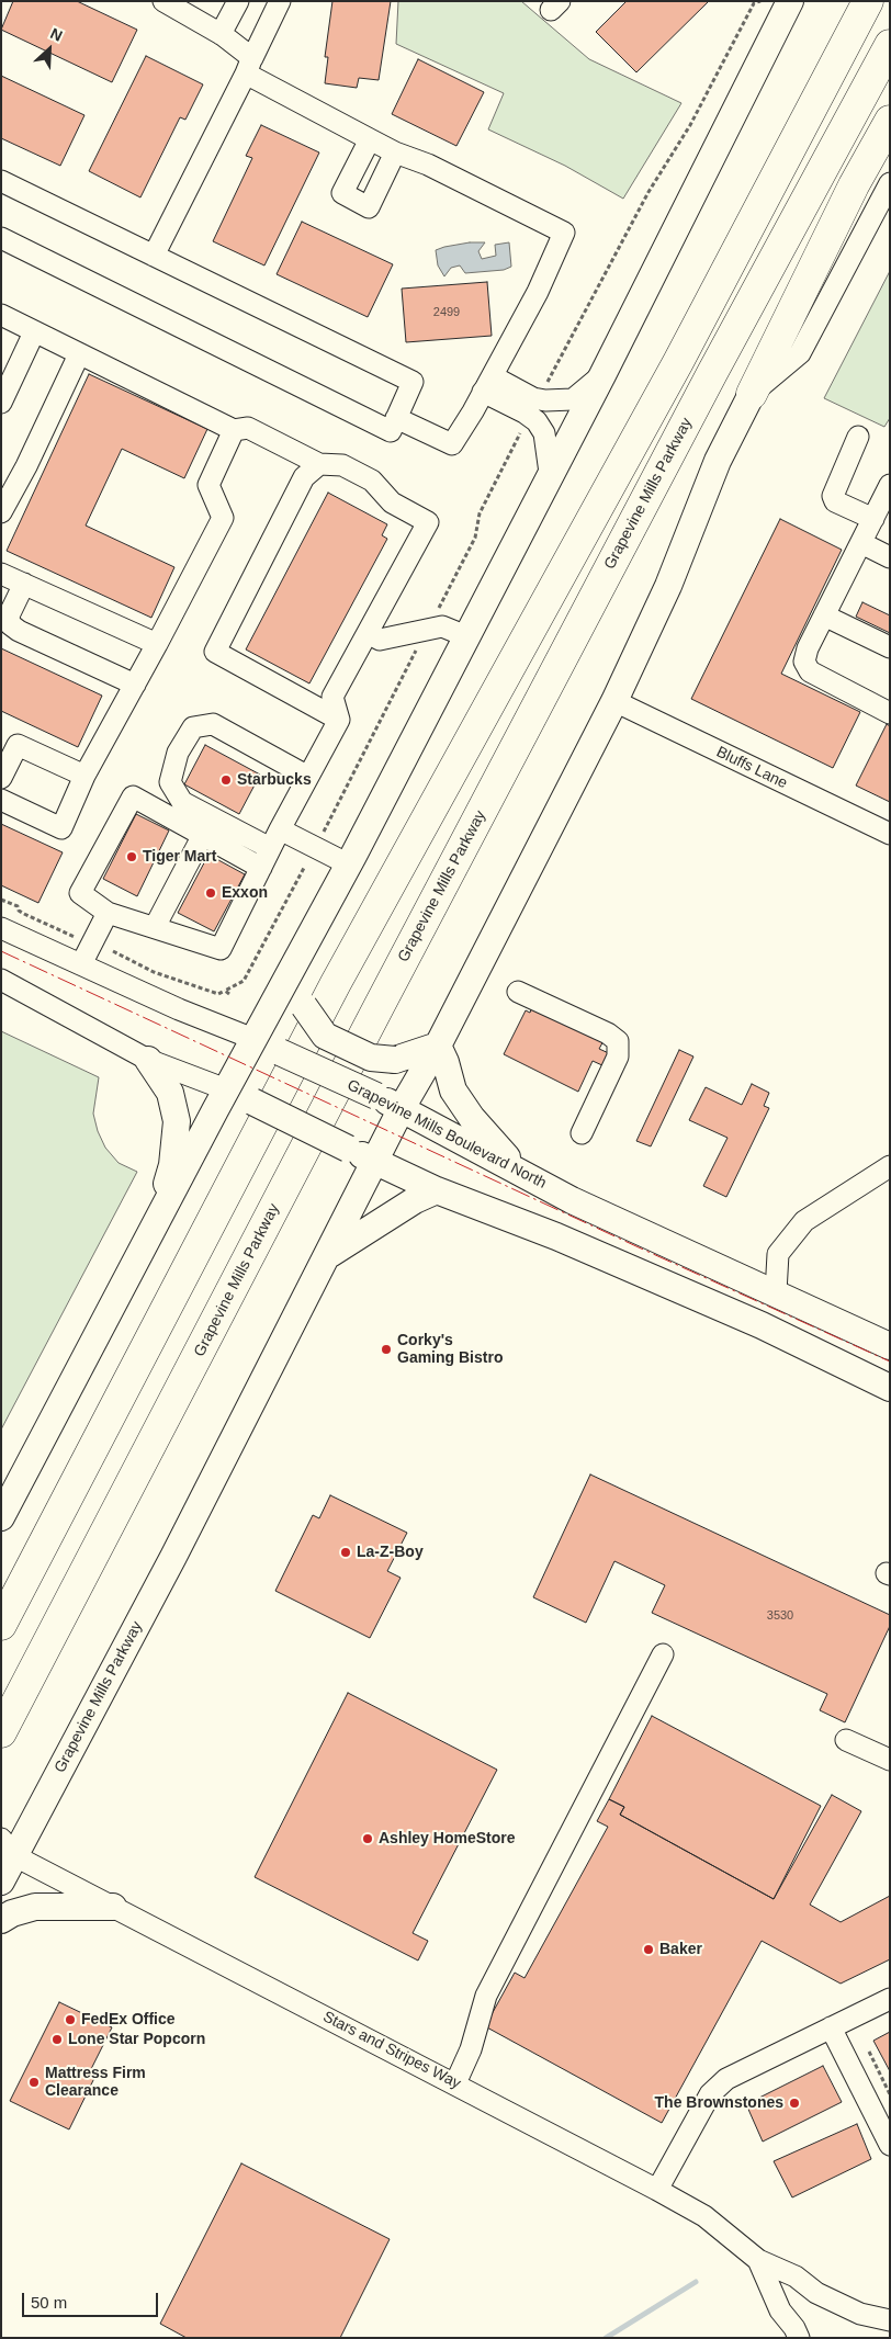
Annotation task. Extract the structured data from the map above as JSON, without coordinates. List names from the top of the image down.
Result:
{
  "streets": {
    "highway": ["Grapevine Mills Parkway"],
    "main road": ["Grapevine Mills Boulevard North"],
    "street": ["Bluffs Lane", "Stars and Stripes Way"]
  },
  "crossings": [
    ["Grapevine Mills Parkway", "Bluffs Lane"],
    ["Grapevine Mills Parkway", "Grapevine Mills Boulevard North"],
    ["Grapevine Mills Parkway", "Stars and Stripes Way"]
  ],
  "places": [
    "Starbucks",
    "Tiger Mart",
    "Exxon",
    "Corky's Gaming Bistro",
    "La-Z-Boy",
    "Ashley HomeStore",
    "Baker",
    "FedEx Office",
    "Lone Star Popcorn",
    "Mattress Firm Clearance",
    "The Brownstones"
  ],
  "house_numbers": ["2499", "3530"],
  "scale_bar": "50 m",
  "north": "top right"
}
